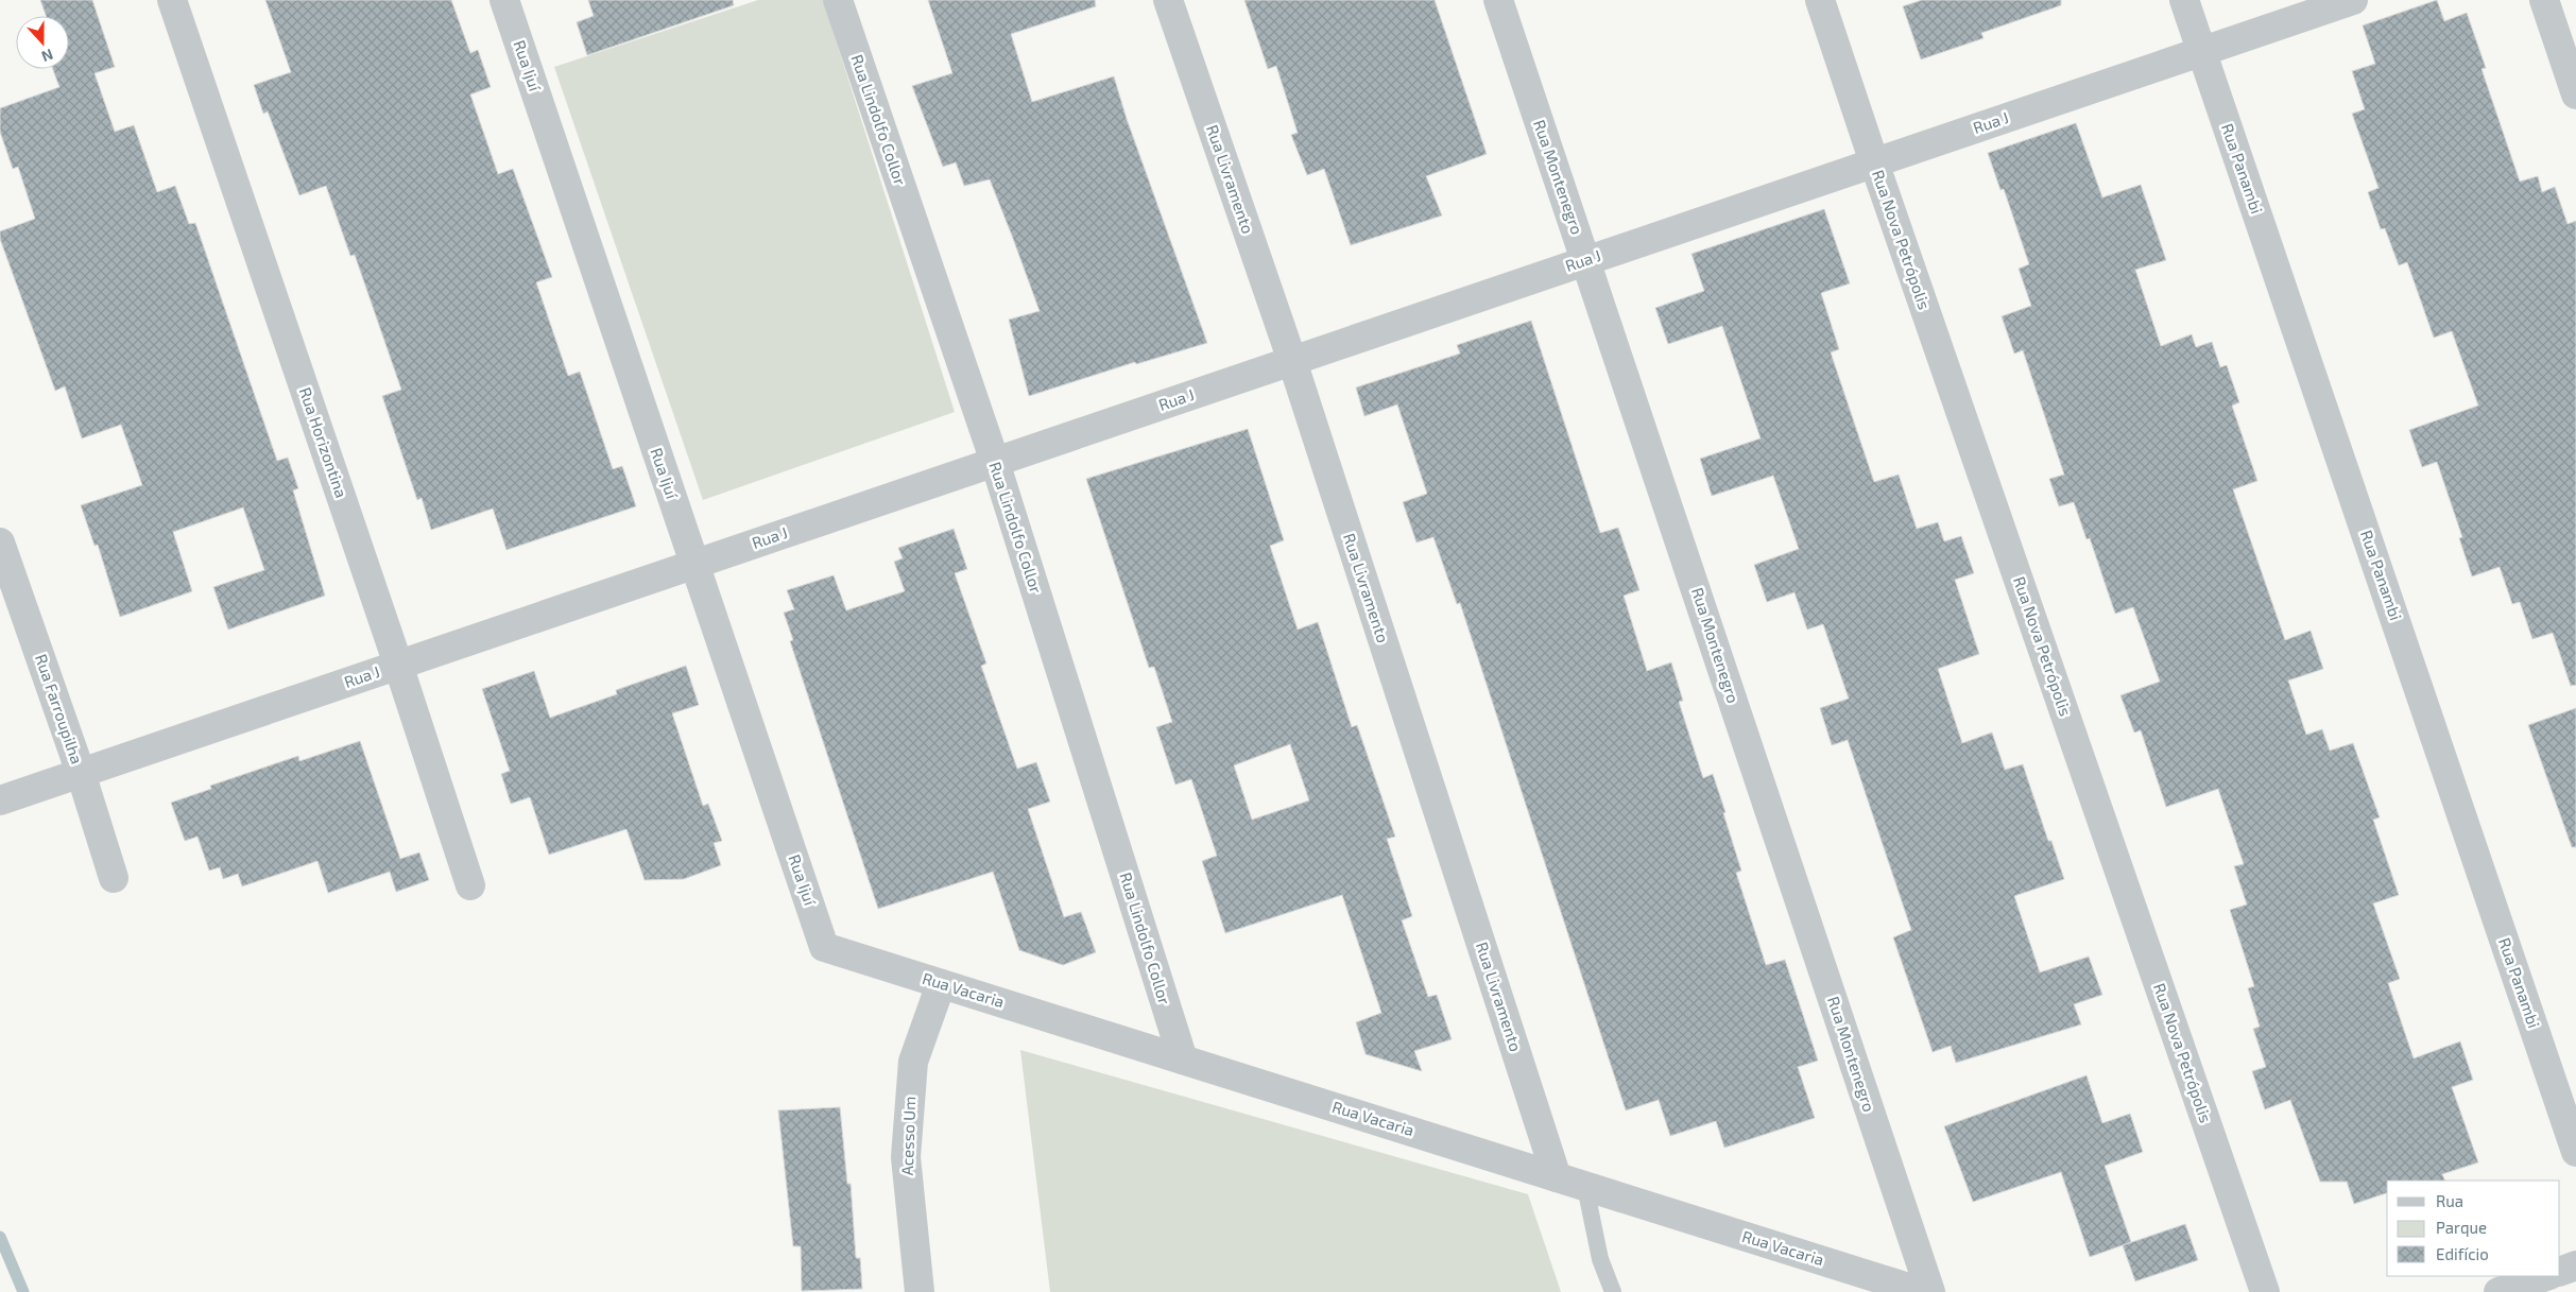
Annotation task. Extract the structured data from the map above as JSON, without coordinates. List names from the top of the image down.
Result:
{
  "streets": {
    "street": [
      "Rua Ijuí",
      "Rua Lindolfo Collor",
      "Rua J",
      "Rua Panambi",
      "Rua Montenegro",
      "Rua Livramento",
      "Rua Nova Petrópolis",
      "Rua Horizontina",
      "Rua Farroupilha",
      "Rua Vacaria",
      "Acesso Um"
    ]
  },
  "crossings": [
    ["Rua Ijuí", "Rua J"],
    ["Rua Ijuí", "Rua Vacaria"],
    ["Rua Lindolfo Collor", "Rua J"],
    ["Rua Lindolfo Collor", "Rua Vacaria"],
    ["Rua J", "Rua Panambi"],
    ["Rua J", "Rua Montenegro"],
    ["Rua J", "Rua Livramento"],
    ["Rua J", "Rua Nova Petrópolis"],
    ["Rua J", "Rua Horizontina"],
    ["Rua J", "Rua Farroupilha"],
    ["Rua Livramento", "Rua Vacaria"],
    ["Rua Vacaria", "Acesso Um"]
  ],
  "legend": ["Rua", "Parque", "Edifício"],
  "north": "bottom"
}
